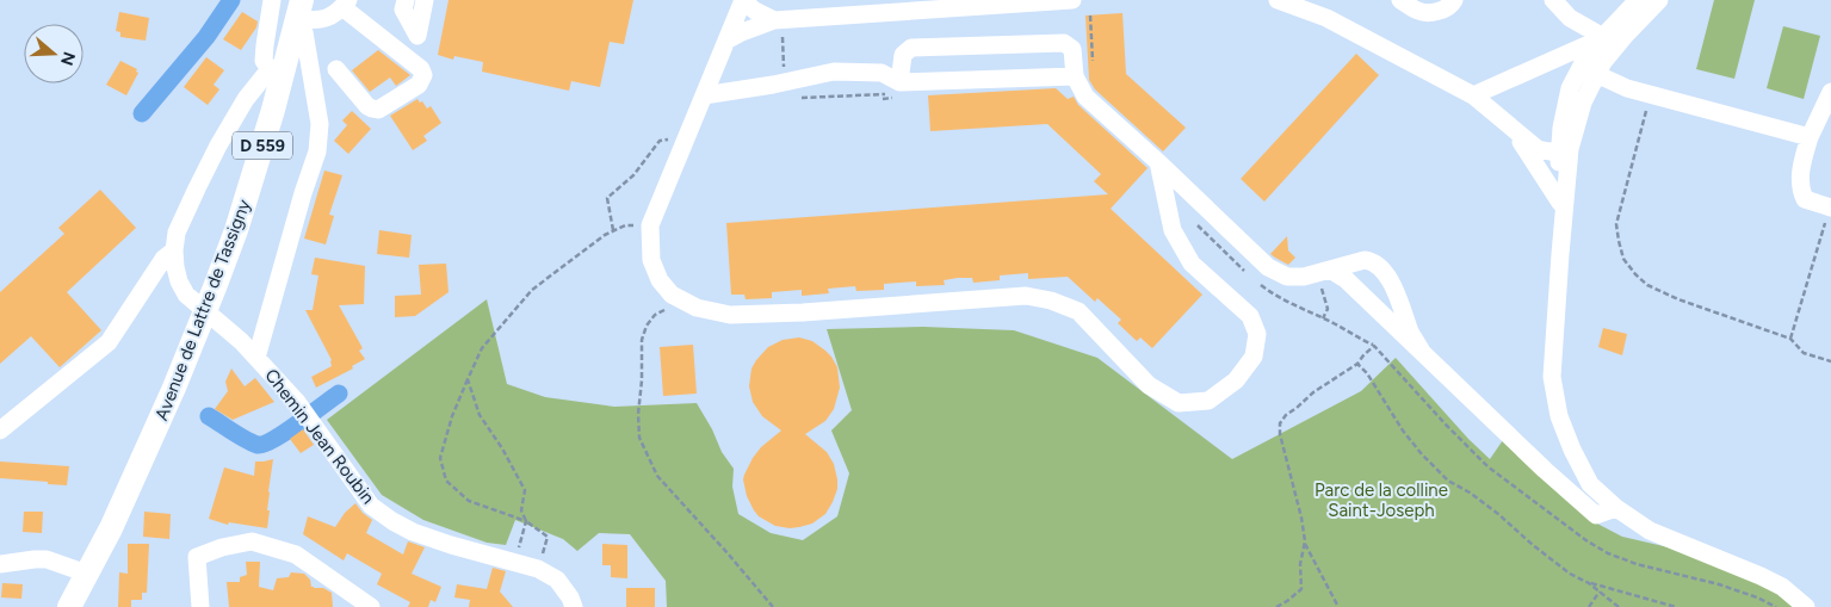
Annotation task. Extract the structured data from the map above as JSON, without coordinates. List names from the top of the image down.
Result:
{
  "streets": {
    "main road": ["D 559", "Avenue de Lattre de Tassigny"],
    "street": ["Chemin Jean Roubin"]
  },
  "crossings": [
    ["Avenue de Lattre de Tassigny", "Chemin Jean Roubin"]
  ],
  "parks": ["Parc de la colline Saint-Joseph"],
  "north": "right"
}
